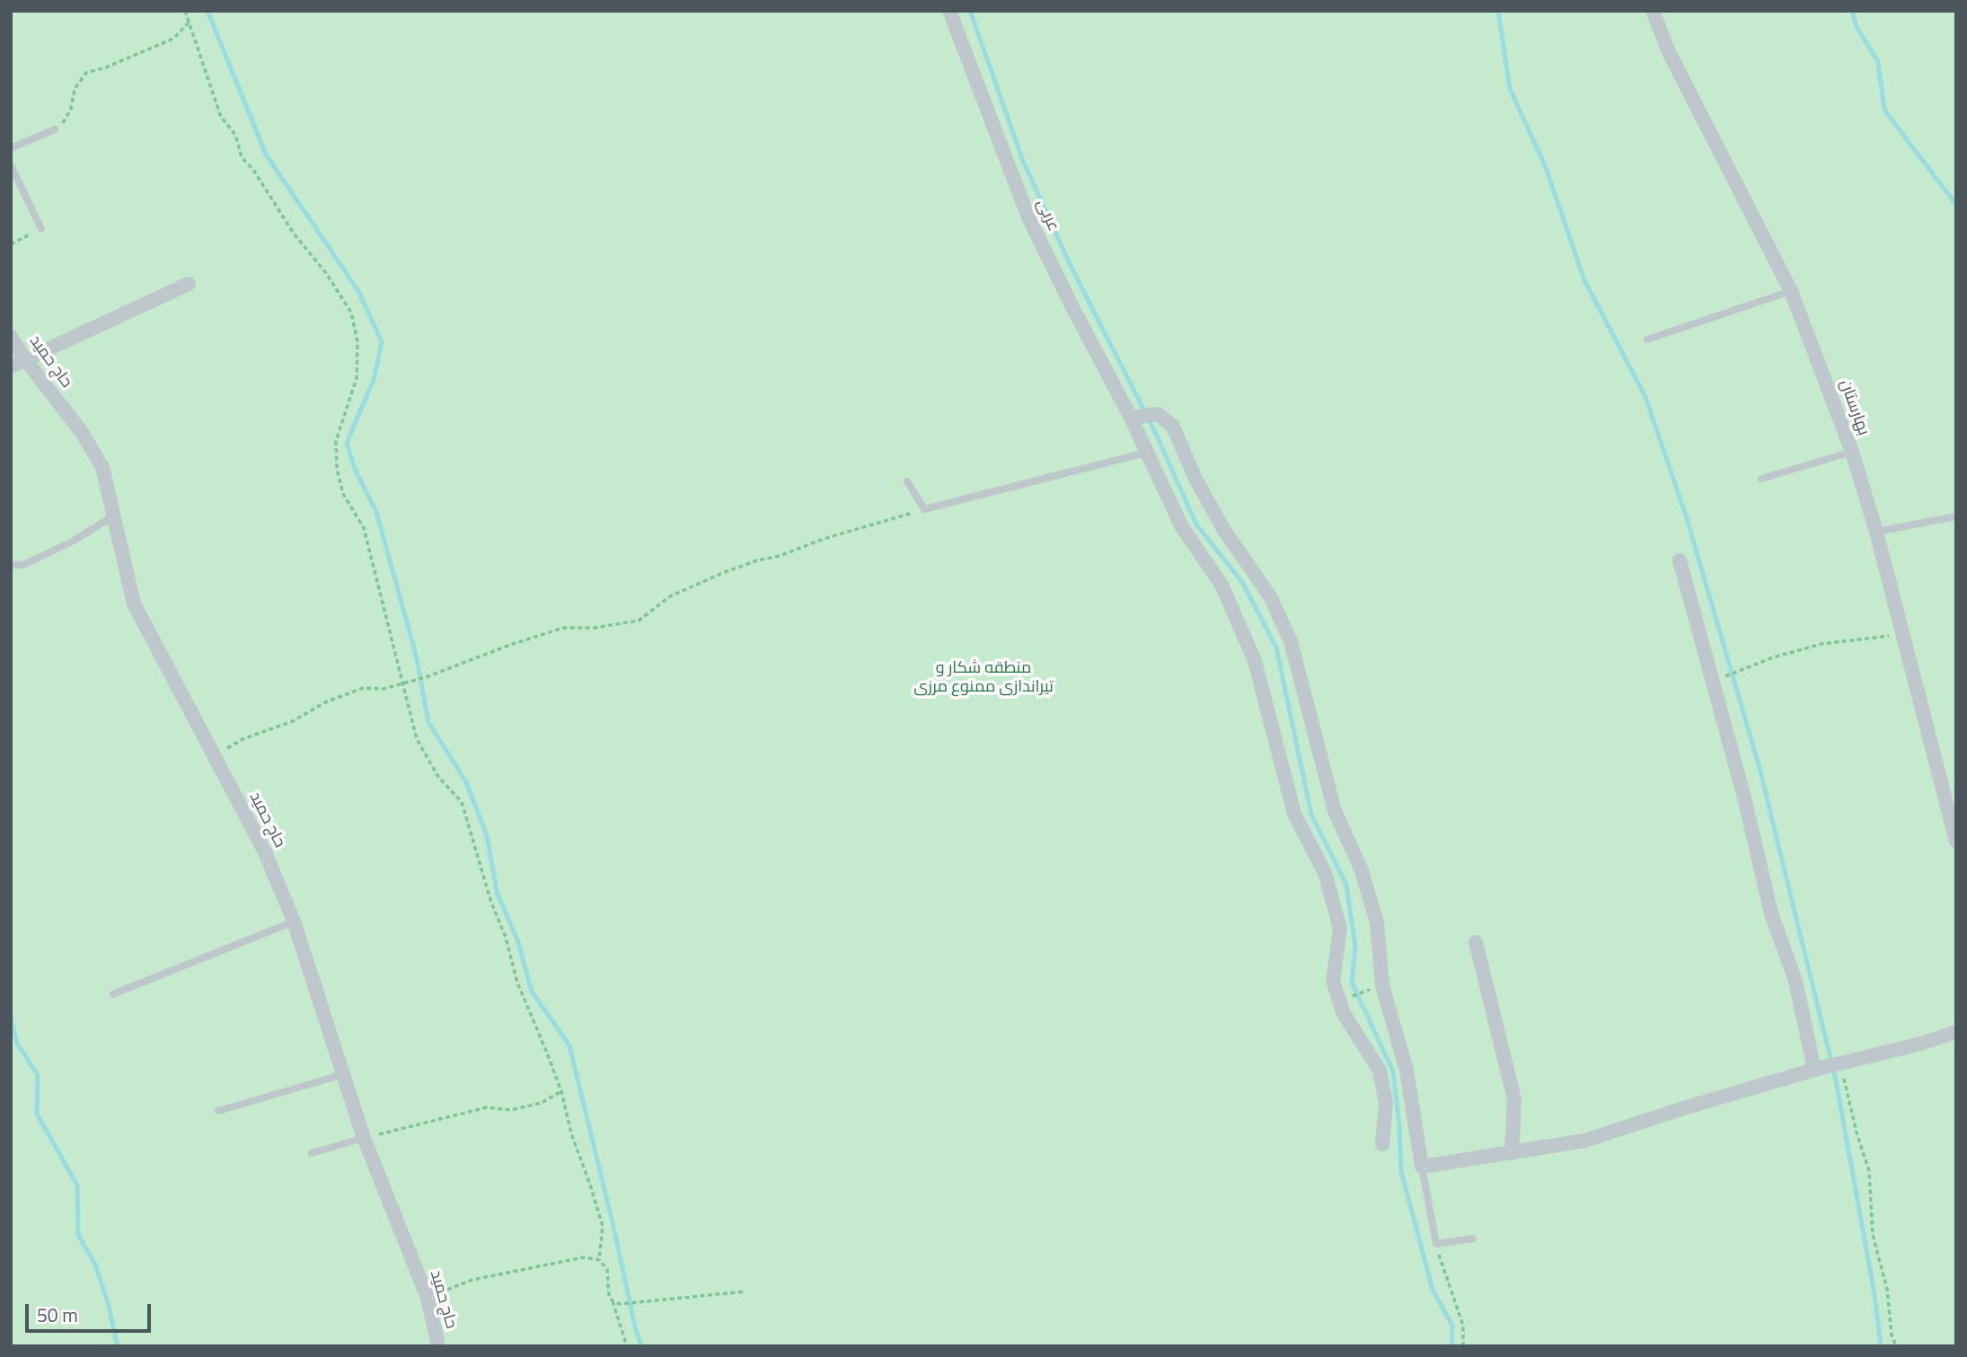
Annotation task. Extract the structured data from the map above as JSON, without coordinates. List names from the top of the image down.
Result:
{
  "streets": {
    "street": ["عربی", "حاج حمید", "بهارستان"]
  },
  "parks": ["منطقه شکار و تیراندازی ممنوع مرزی"],
  "scale_bar": "50 m"
}
